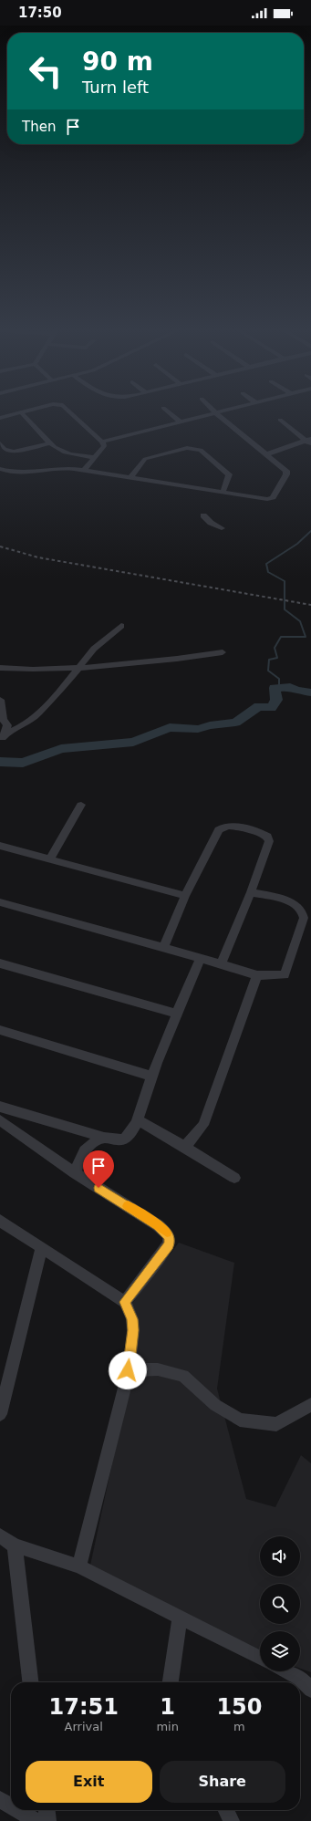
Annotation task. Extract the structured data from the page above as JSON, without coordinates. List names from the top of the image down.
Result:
{
  "page": {
    "status": "17:50",
    "turn": ["90 m", "Turn left"],
    "then": "Then",
    "eta": [
      "17:51",
      "Arrival",
      "1",
      "min",
      "150",
      "m"
    ],
    "buttons": ["Exit", "Share"]
  }
}
